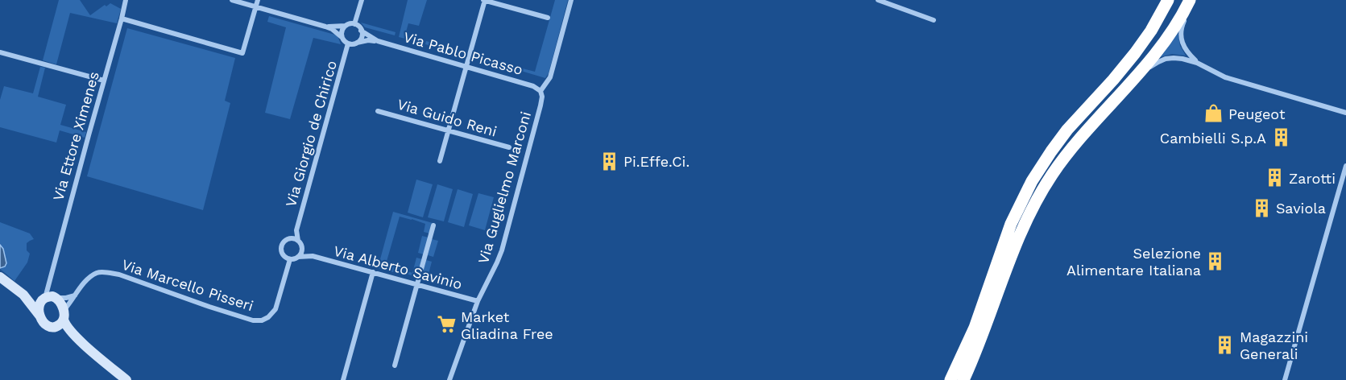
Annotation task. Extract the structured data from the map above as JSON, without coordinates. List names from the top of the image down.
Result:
{
  "streets": {
    "street": [
      "Via Pablo Picasso",
      "Via Guido Reni",
      "Via Giorgio de Chirico",
      "Via Ettore Ximenes",
      "Via Guglielmo Marconi",
      "Via Alberto Savinio",
      "Via Marcello Pisseri"
    ]
  },
  "crossings": [
    ["Via Pablo Picasso", "Via Giorgio de Chirico"],
    ["Via Pablo Picasso", "Via Guglielmo Marconi"],
    ["Via Ettore Ximenes", "Via Marcello Pisseri"],
    ["Via Guglielmo Marconi", "Via Alberto Savinio"]
  ],
  "places": {
    "shop": ["Peugeot"],
    "building": [
      "Cambielli S.p.A",
      "Pi.Effe.Ci.",
      "Zarotti",
      "Saviola",
      "Selezione Alimentare Italiana",
      "Magazzini Generali"
    ],
    "supermarket": ["Market Gliadina Free"]
  }
}
